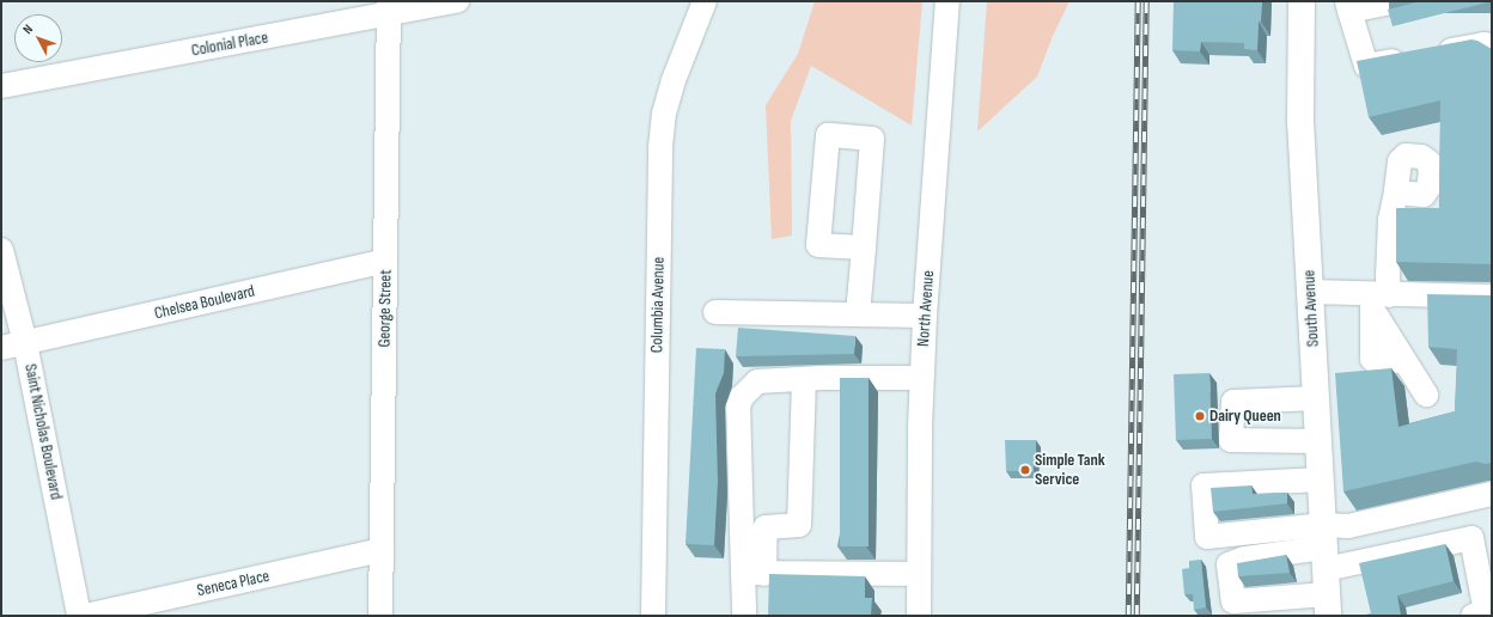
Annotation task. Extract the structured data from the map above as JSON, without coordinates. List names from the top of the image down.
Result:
{
  "streets": {
    "main road": ["South Avenue"],
    "street": [
      "Colonial Place",
      "Chelsea Boulevard",
      "Columbia Avenue",
      "George Street",
      "North Avenue",
      "Saint Nicholas Boulevard",
      "Seneca Place"
    ]
  },
  "crossings": [
    ["Colonial Place", "George Street"],
    ["Chelsea Boulevard", "George Street"],
    ["Chelsea Boulevard", "Saint Nicholas Boulevard"],
    ["George Street", "Seneca Place"]
  ],
  "places": ["Dairy Queen", "Simple Tank Service"],
  "north": "top left"
}
